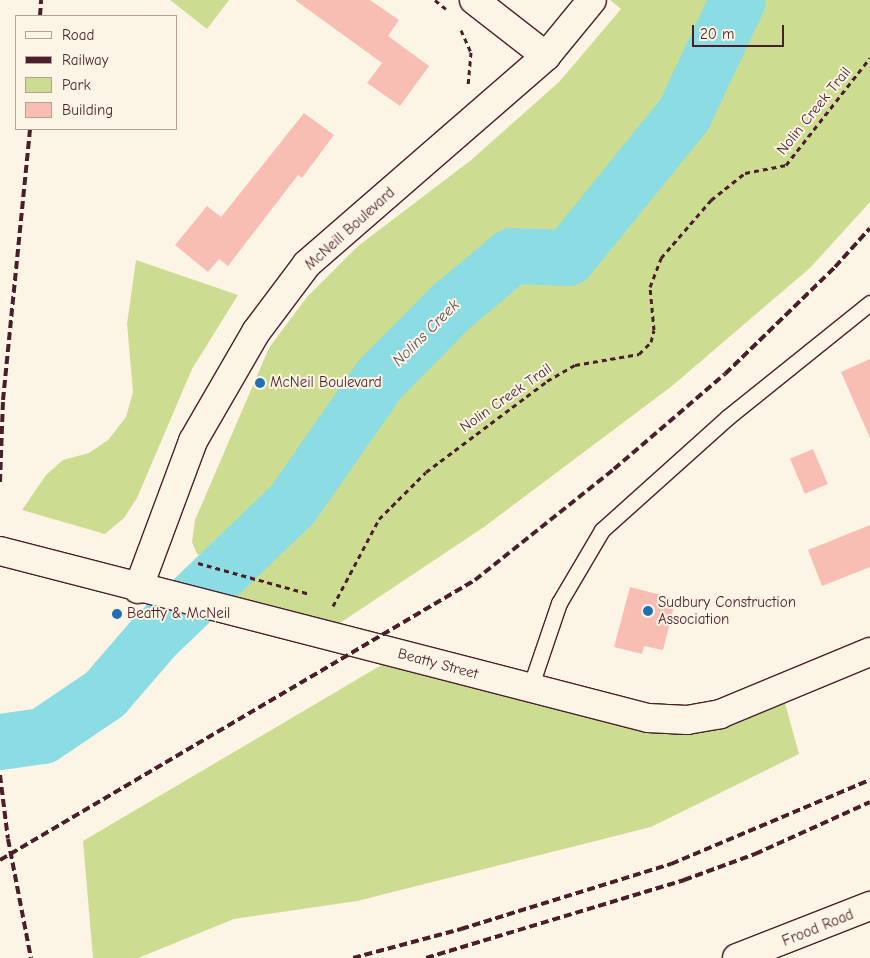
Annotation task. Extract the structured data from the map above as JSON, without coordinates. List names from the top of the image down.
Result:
{
  "streets": {
    "street": ["McNeill Boulevard", "Beatty Street", "Frood Road"],
    "path": ["Nolin Creek Trail"]
  },
  "crossings": [
    ["Nolin Creek Trail", "Beatty Street"],
    ["McNeill Boulevard", "Beatty Street"]
  ],
  "water": ["Nolins Creek"],
  "places": ["McNeil Boulevard", "Sudbury Construction Association", "Beatty & McNeil"],
  "legend": [
    "Road",
    "Railway",
    "Park",
    "Building"
  ],
  "scale_bar": "20 m"
}
